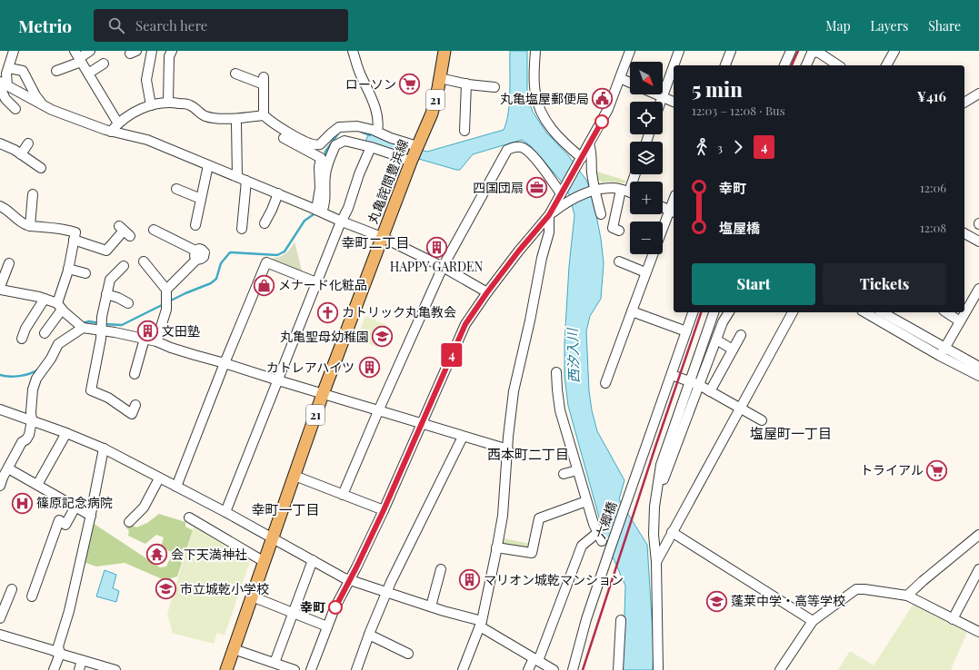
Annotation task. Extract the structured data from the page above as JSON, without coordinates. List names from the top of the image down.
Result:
{
  "streets": {
    "main road": ["21", "丸亀詫間豊浜線"],
    "street": ["六郷橋"]
  },
  "districts": [
    "幸町二丁目",
    "塩屋町一丁目",
    "西本町二丁目",
    "幸町一丁目"
  ],
  "water": ["西汐入川"],
  "places": {
    "supermarket": ["ローソン", "トライアル"],
    "public building": ["丸亀塩屋郵便局"],
    "office": ["四国団扇"],
    "building": [
      "HAPPY GARDEN",
      "文田塾",
      "カトレアハイツ",
      "マリオン城乾マンション"
    ],
    "shop": ["メナード化粧品"],
    "church": ["カトリック丸亀教会"],
    "school or university": ["丸亀聖母幼稚園", "市立城乾小学校", "蓬莱中学・高等学校"],
    "hospital": ["篠原記念病院"],
    "temple": ["会下天満神社"],
    "other": ["幸町"]
  },
  "lines": ["bus line 4"],
  "north": "bottom right",
  "page": {
    "header": "Metrio",
    "search": "Search here",
    "nav": ["Map", "Layers", "Share"],
    "on_map": "4",
    "map_buttons": ["+", "−"],
    "heading": ["5 min", "12:03 – 12:08 · Bus", "¥416"],
    "legs": ["3", "4"],
    "list": [
      {
        "name": "幸町",
        "value": "12:06"
      },
      {
        "name": "塩屋橋",
        "value": "12:08"
      }
    ],
    "buttons": ["Start", "Tickets"]
  }
}
